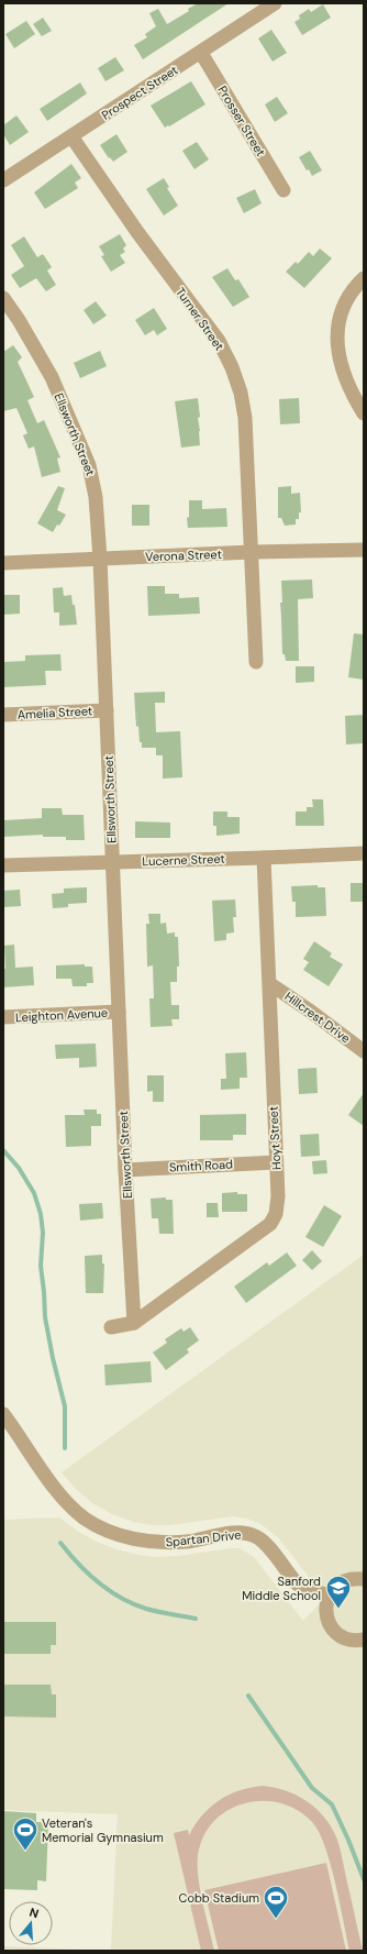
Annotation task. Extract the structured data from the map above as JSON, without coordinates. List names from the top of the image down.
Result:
{
  "streets": {
    "street": [
      "Prospect Street",
      "Prosser Street",
      "Turner Street",
      "Ellsworth Street",
      "Verona Street",
      "Amelia Street",
      "Lucerne Street",
      "Leighton Avenue",
      "Hillcrest Drive",
      "Hoyt Street",
      "Smith Road",
      "Spartan Drive"
    ]
  },
  "crossings": [
    ["Prospect Street", "Prosser Street"],
    ["Prospect Street", "Turner Street"],
    ["Turner Street", "Verona Street"],
    ["Ellsworth Street", "Verona Street"],
    ["Ellsworth Street", "Amelia Street"],
    ["Ellsworth Street", "Lucerne Street"],
    ["Ellsworth Street", "Leighton Avenue"],
    ["Ellsworth Street", "Hoyt Street"],
    ["Ellsworth Street", "Smith Road"],
    ["Lucerne Street", "Hoyt Street"],
    ["Hillcrest Drive", "Hoyt Street"],
    ["Hoyt Street", "Smith Road"]
  ],
  "places": {
    "school or university": ["Sanford Middle School"],
    "sports": ["Veteran's Memorial Gymnasium", "Cobb Stadium"]
  },
  "north": "top"
}
